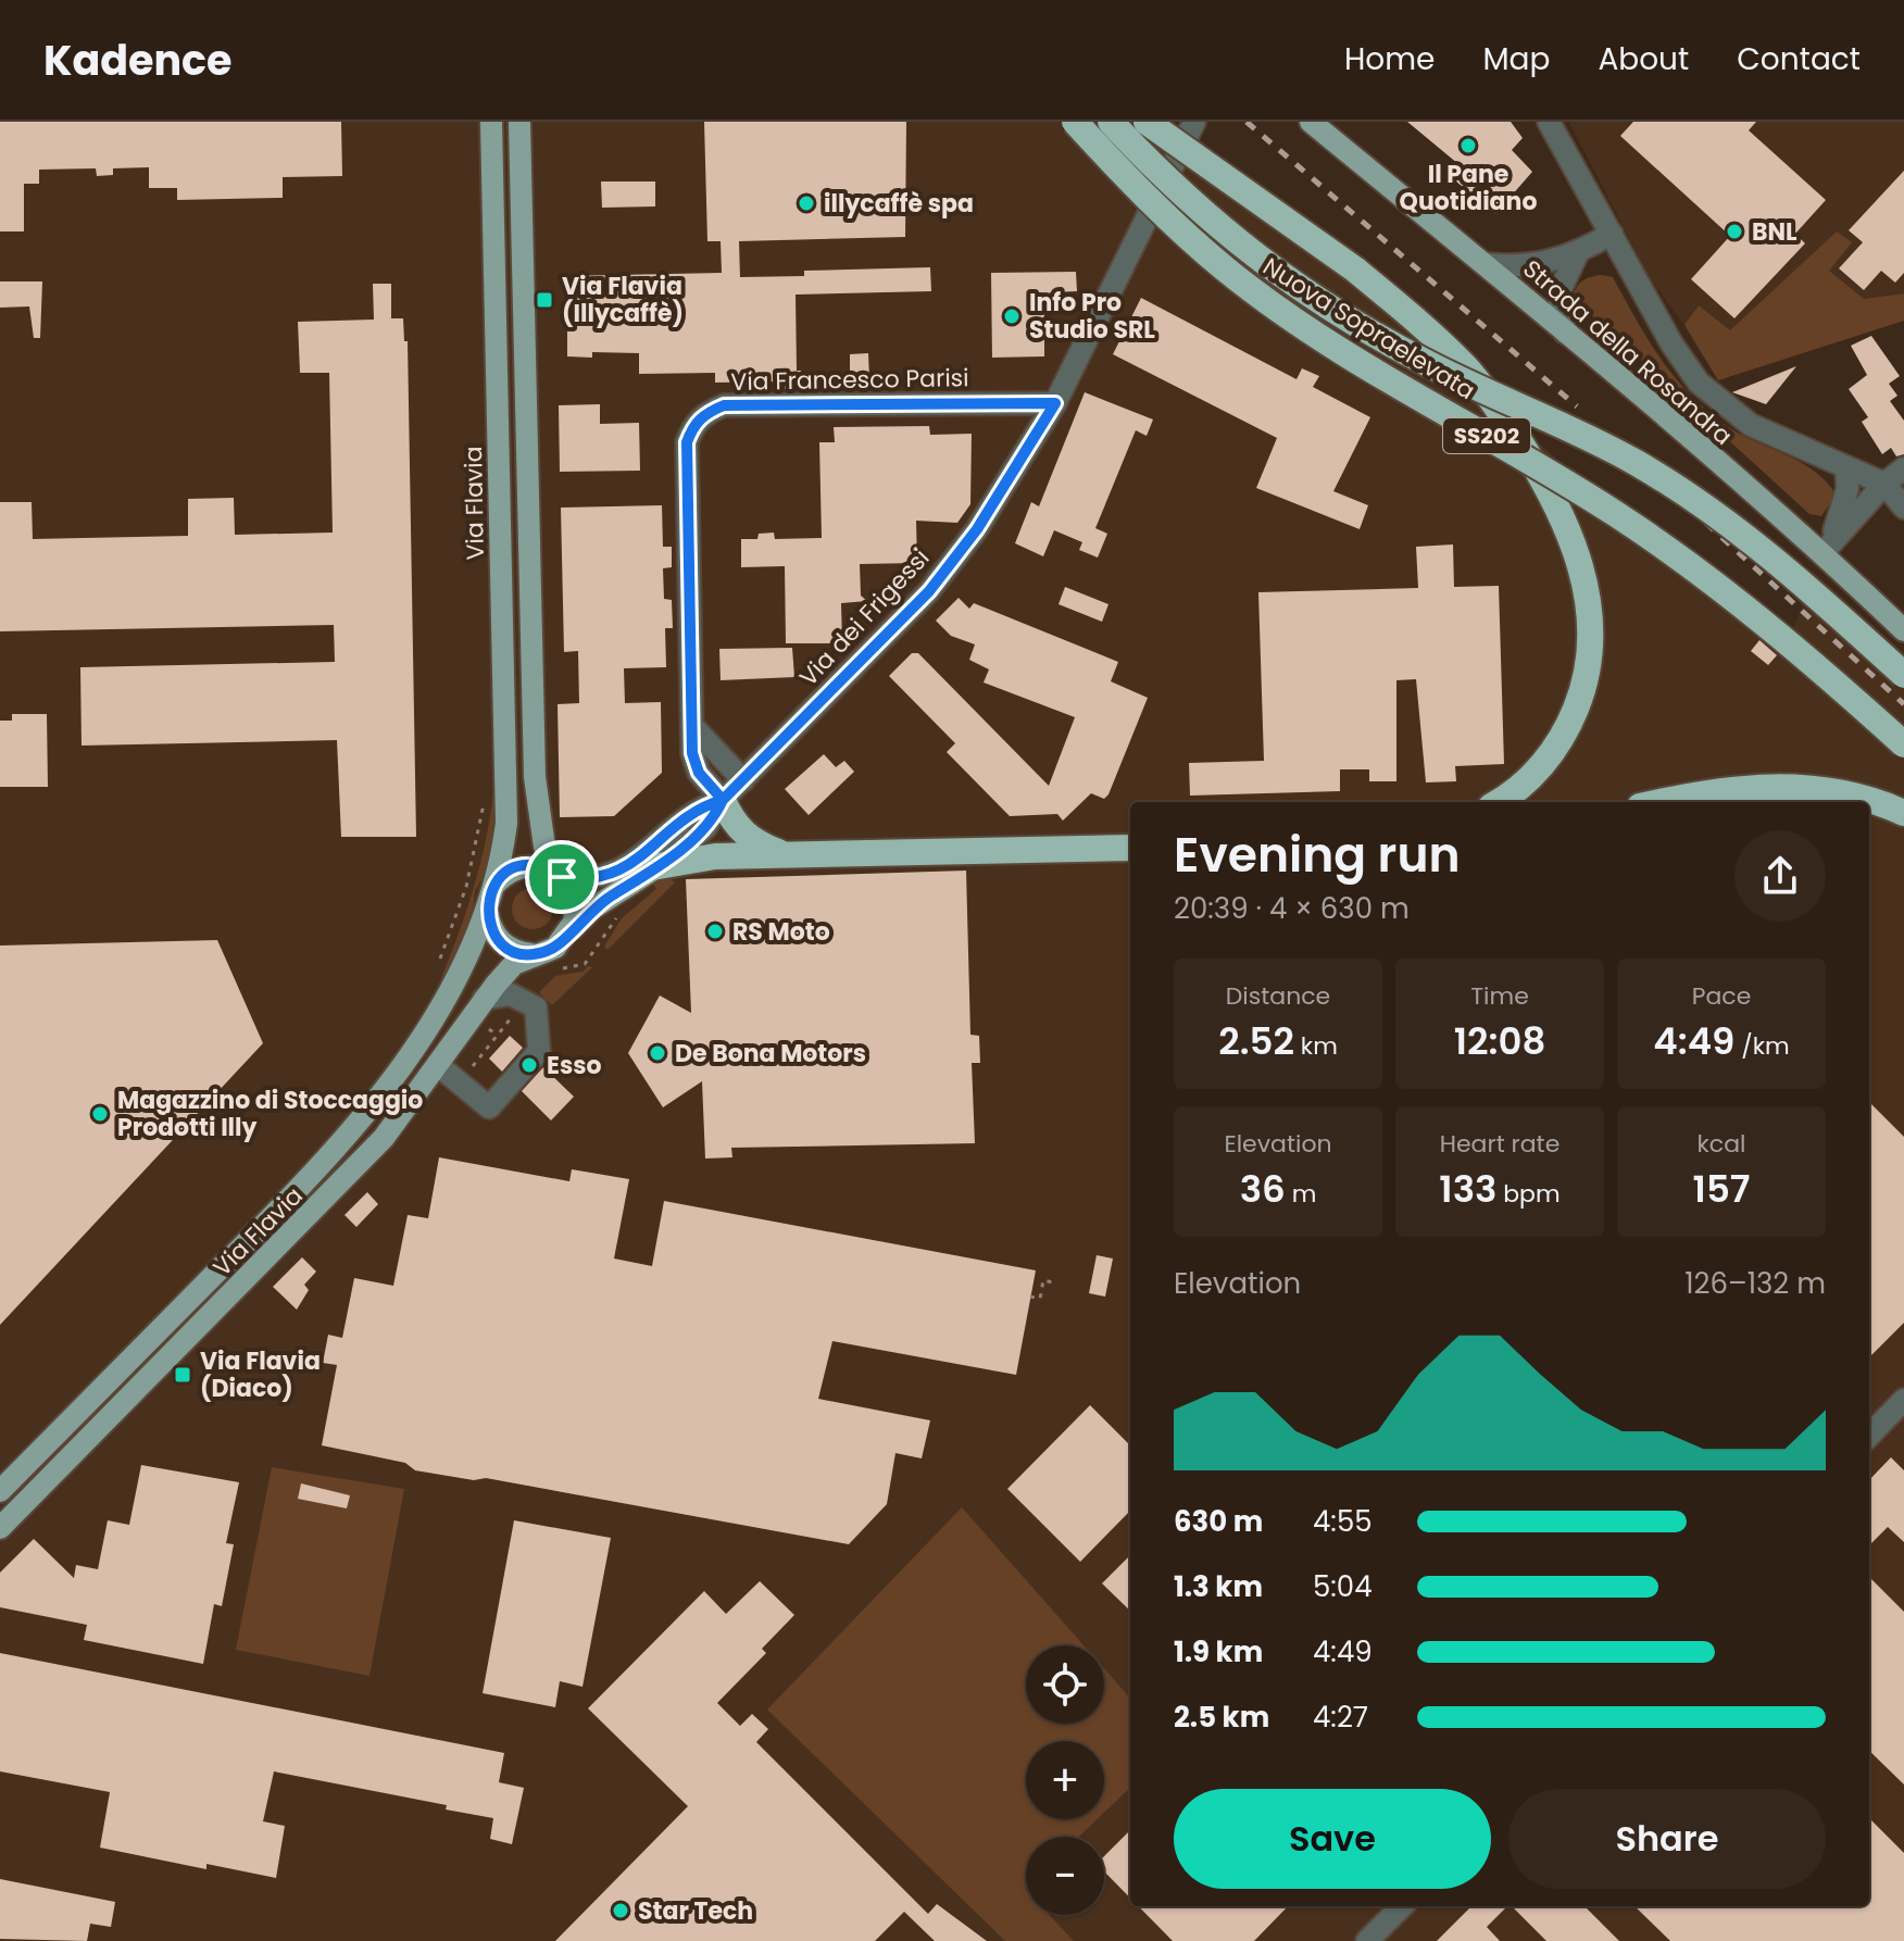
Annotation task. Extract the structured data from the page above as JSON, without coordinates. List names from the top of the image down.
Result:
{
  "streets": {
    "highway": ["Nuova Sopraelevata", "SS202"],
    "main road": ["Strada della Rosandra", "Via Flavia"],
    "street": ["Via Francesco Parisi", "Via dei Frigessi"]
  },
  "crossings": [
    ["Via Francesco Parisi", "Via dei Frigessi"],
    ["Via Flavia", "Via dei Frigessi"]
  ],
  "places": {
    "other": [
      "Il Pane Quotidiano",
      "illycaffè spa",
      "BNL",
      "Info Pro Studio SRL",
      "RS Moto",
      "De Bona Motors",
      "Esso",
      "Magazzino di Stoccaggio Prodotti Illy",
      "Star Tech"
    ],
    "transit": ["Via Flavia (Illycaffè)", "Via Flavia (Diaco)"]
  },
  "page": {
    "header": "Kadence",
    "nav": [
      "Home",
      "Map",
      "About",
      "Contact"
    ],
    "heading": ["Evening run", "20:39 · 4 × 630 m"],
    "stats": [
      ["Distance", "2.52 km"],
      ["Time", "12:08"],
      ["Pace", "4:49 /km"],
      ["Elevation", "36 m"],
      ["Heart rate", "133 bpm"],
      ["kcal", "157"]
    ],
    "chart": ["Elevation", "126–132 m"],
    "list": [
      {
        "name": "630 m",
        "note": "4:55"
      },
      {
        "name": "1.3 km",
        "note": "5:04"
      },
      {
        "name": "1.9 km",
        "note": "4:49"
      },
      {
        "name": "2.5 km",
        "note": "4:27"
      }
    ],
    "map_buttons": ["+", "−"],
    "buttons": ["Save", "Share"]
  }
}
